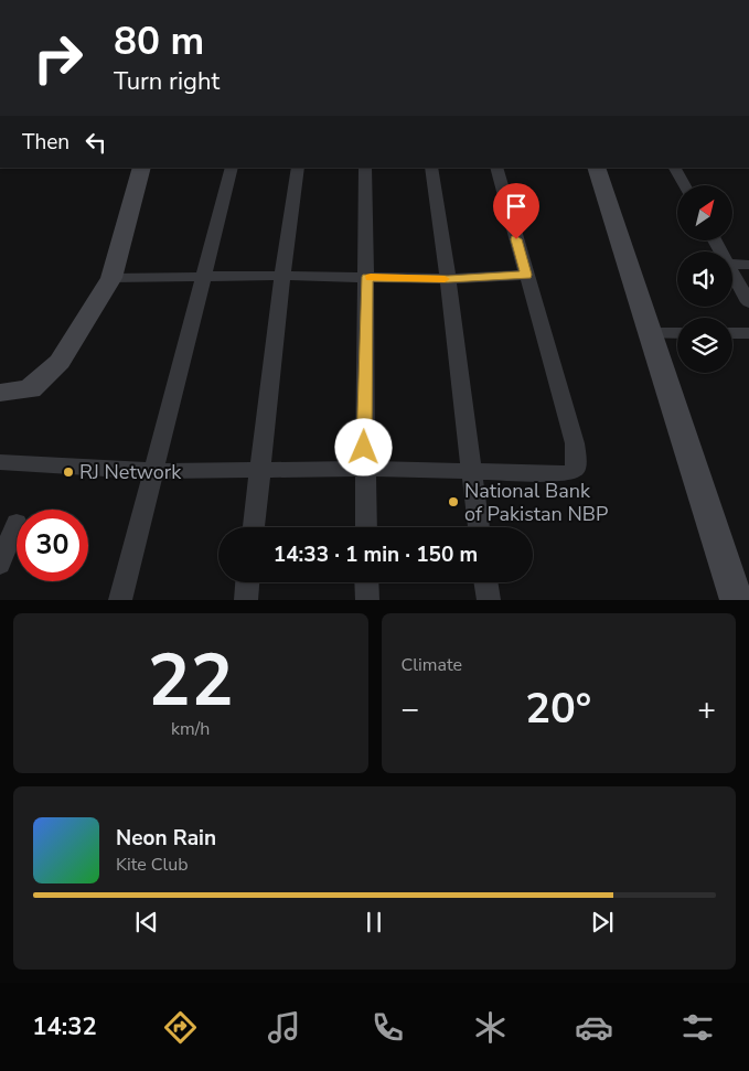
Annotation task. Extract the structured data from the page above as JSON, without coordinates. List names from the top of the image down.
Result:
{
  "places": ["RJ Network", "National Bank of Pakistan NBP"],
  "north": "top right",
  "page": {
    "turn": ["80 m", "Turn right"],
    "then": "Then",
    "limit": "30",
    "trip": "14:33 · 1 min · 150 m",
    "tile": [
      ["22", "km/h"],
      "Climate"
    ],
    "heat": ["−", "20°", "+"],
    "song": ["Neon Rain", "Kite Club"],
    "tabs": "14:32"
  }
}
